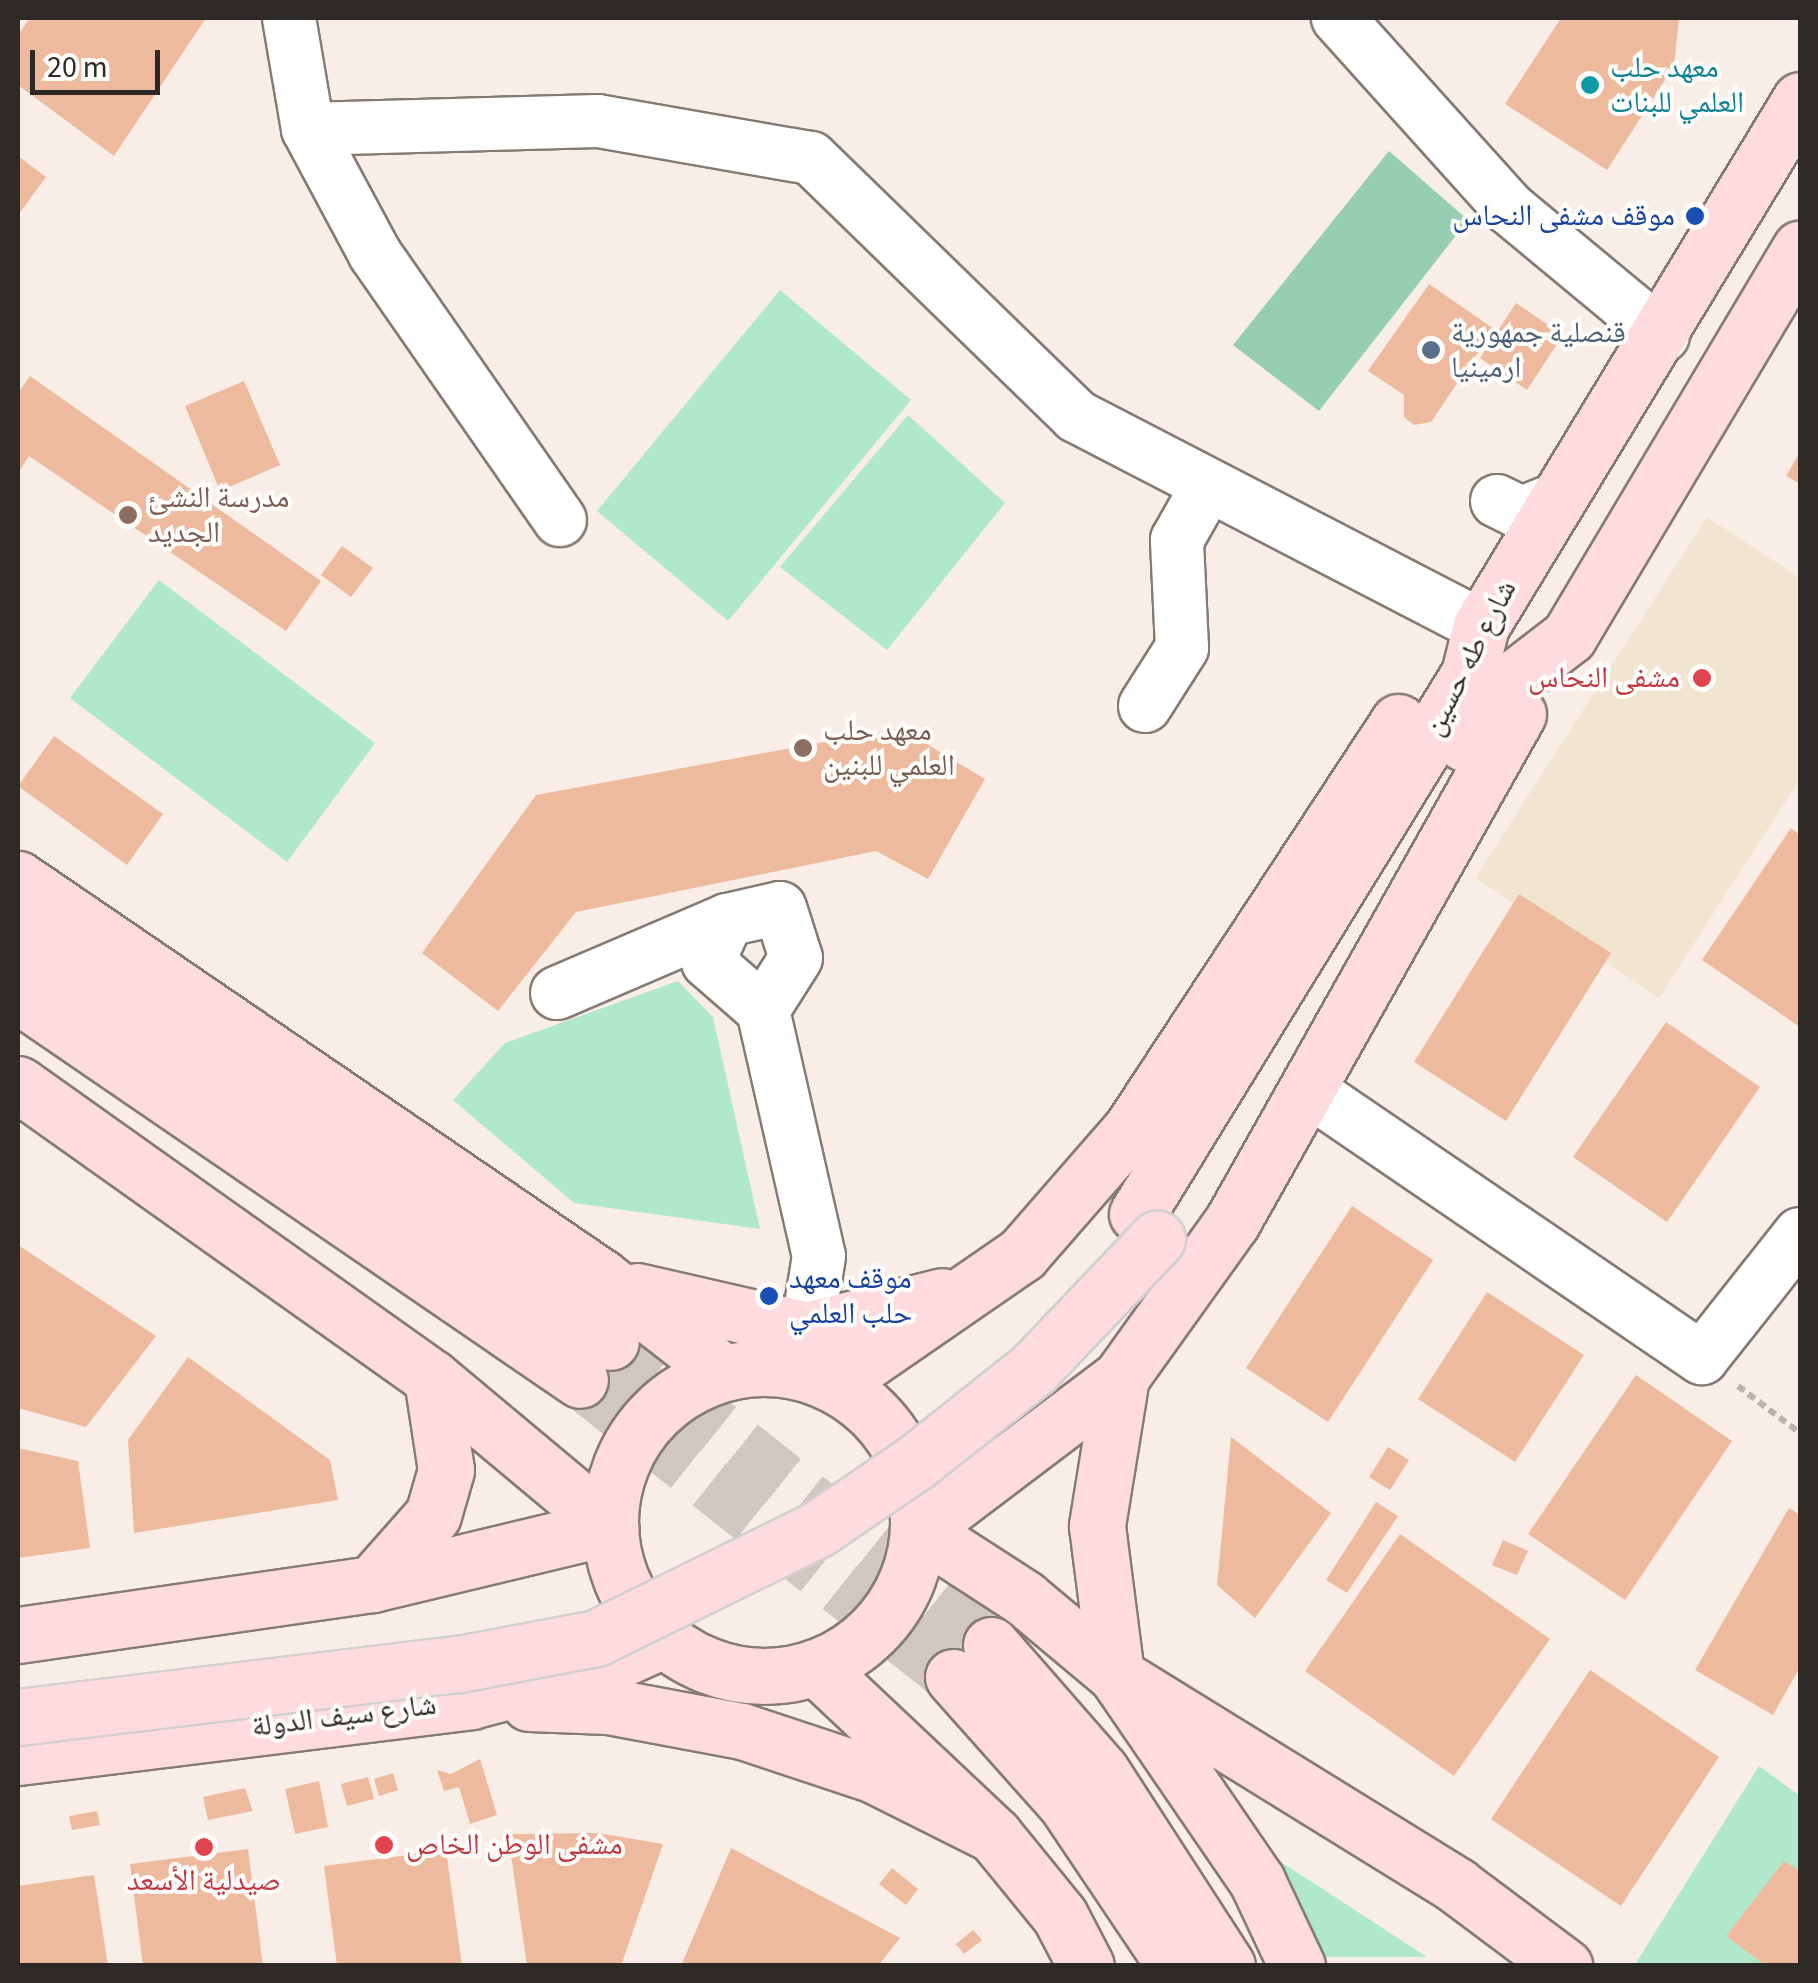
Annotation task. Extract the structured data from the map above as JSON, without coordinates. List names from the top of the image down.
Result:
{
  "streets": {
    "main road": ["شارع طه حسين", "شارع سيف الدولة"]
  },
  "places": [
    "معهد حلب العلمي للبنات",
    "موقف مشفى النحاس",
    "قنصلية جمهورية ارمينيا",
    "مدرسة النشئ الجديد",
    "مشفى النحاس",
    "معهد حلب العلمي للبنين",
    "موقف معهد حلب العلمي",
    "مشفى الوطن الخاص",
    "صيدلية الأسعد"
  ],
  "scale_bar": "20 m"
}
